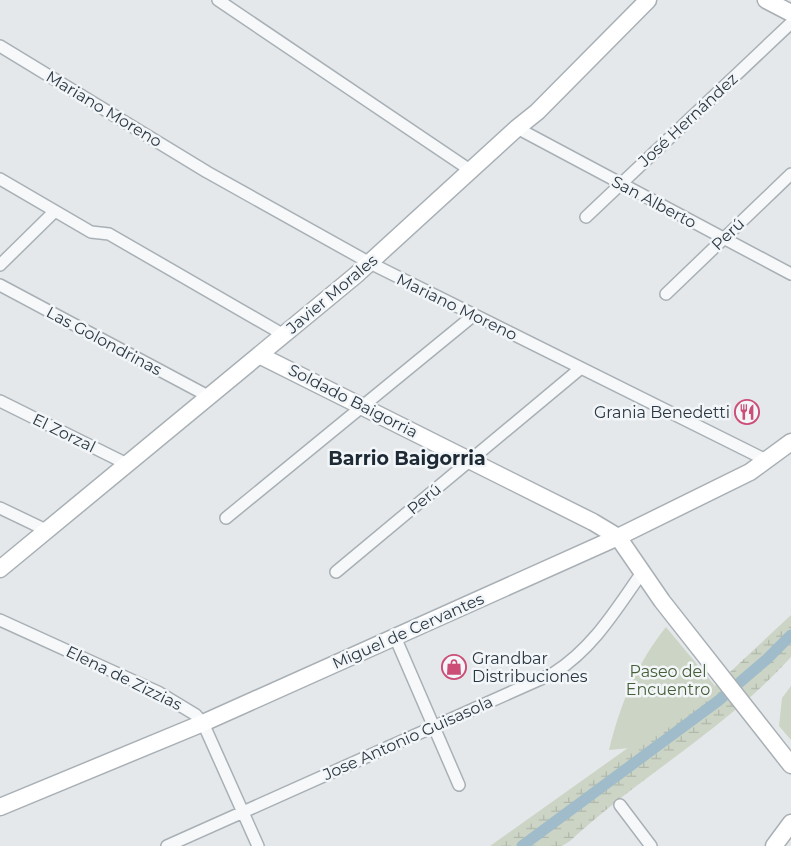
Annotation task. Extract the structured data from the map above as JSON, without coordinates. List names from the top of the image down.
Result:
{
  "streets": {
    "street": [
      "Mariano Moreno",
      "José Hernández",
      "San Alberto",
      "Perú",
      "Javier Morales",
      "Las Golondrinas",
      "Soldado Baigorria",
      "El Zorzal",
      "Miguel de Cervantes",
      "Elena de Zizzias",
      "Jose Antonio Guisasola"
    ]
  },
  "crossings": [
    ["Mariano Moreno", "Perú"],
    ["Mariano Moreno", "Javier Morales"],
    ["Mariano Moreno", "Miguel de Cervantes"],
    ["José Hernández", "San Alberto"],
    ["San Alberto", "Perú"],
    ["San Alberto", "Javier Morales"],
    ["Perú", "Soldado Baigorria"],
    ["Javier Morales", "Las Golondrinas"],
    ["Javier Morales", "Soldado Baigorria"],
    ["Javier Morales", "El Zorzal"],
    ["Soldado Baigorria", "Miguel de Cervantes"],
    ["Soldado Baigorria", "Jose Antonio Guisasola"],
    ["Miguel de Cervantes", "Elena de Zizzias"],
    ["Elena de Zizzias", "Jose Antonio Guisasola"]
  ],
  "districts": ["Barrio Baigorria"],
  "parks": ["Paseo del Encuentro"],
  "places": {
    "restaurant": ["Grania Benedetti"],
    "shop": ["Grandbar Distribuciones"]
  }
}
